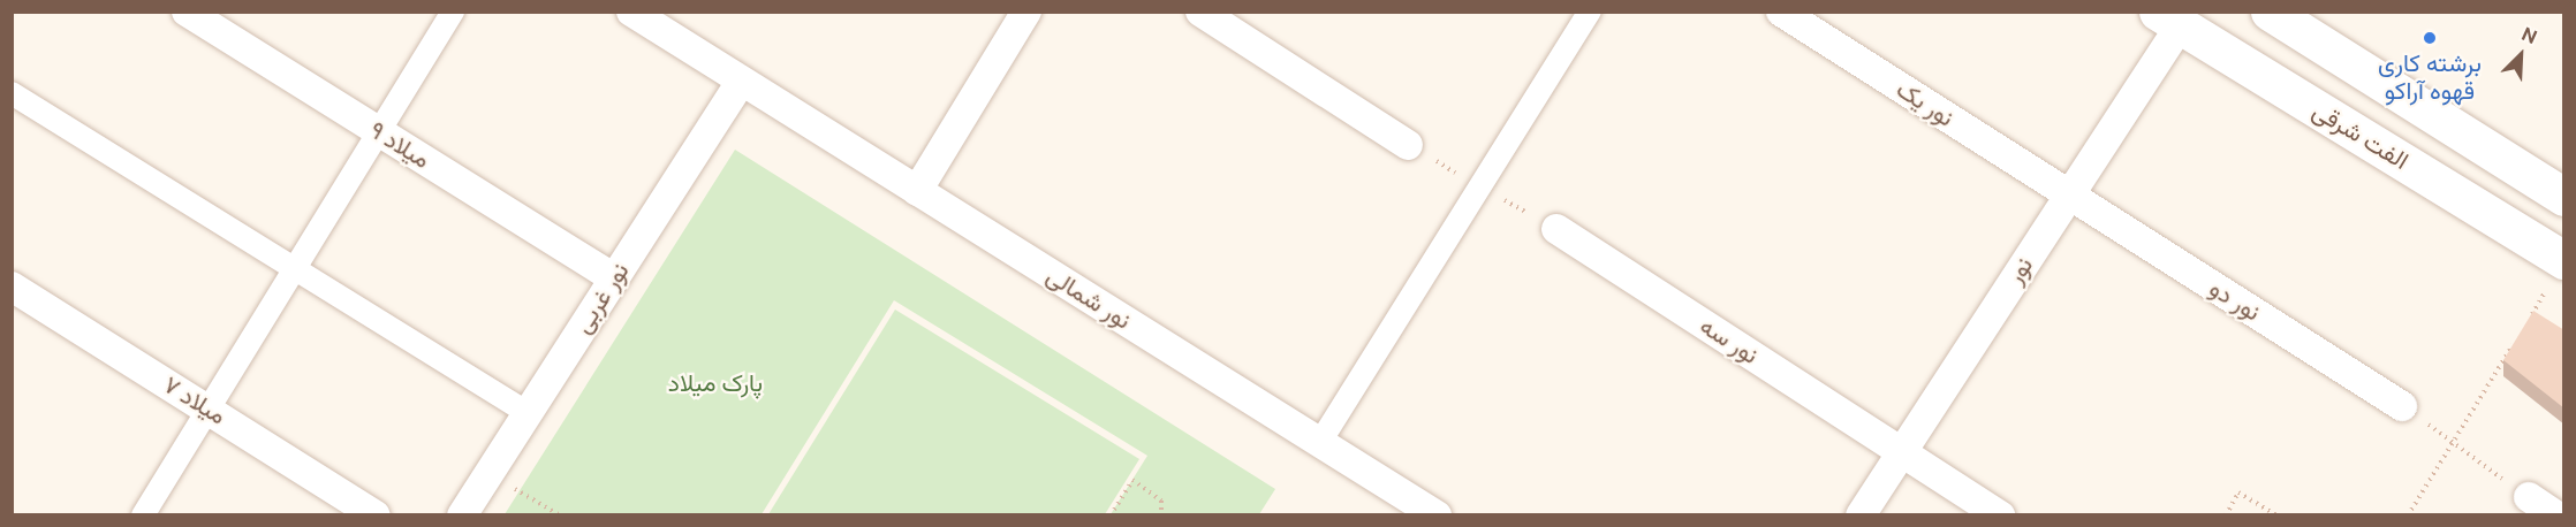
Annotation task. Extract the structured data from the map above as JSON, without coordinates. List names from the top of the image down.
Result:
{
  "streets": {
    "main road": ["الفت شرقی"],
    "street": [
      "نور یک",
      "میلاد ۹",
      "نور",
      "نور غربی",
      "نور شمالی",
      "نور دو",
      "نور سه",
      "میلاد ۷"
    ]
  },
  "crossings": [
    ["نور یک", "نور"],
    ["نور یک", "نور دو"],
    ["الفت شرقی", "نور"],
    ["میلاد ۹", "نور غربی"],
    ["نور", "نور دو"],
    ["نور", "نور سه"],
    ["نور غربی", "نور شمالی"]
  ],
  "parks": ["پارک میلاد"],
  "places": ["برشته کاری قهوه آراکو"],
  "north": "top right"
}
